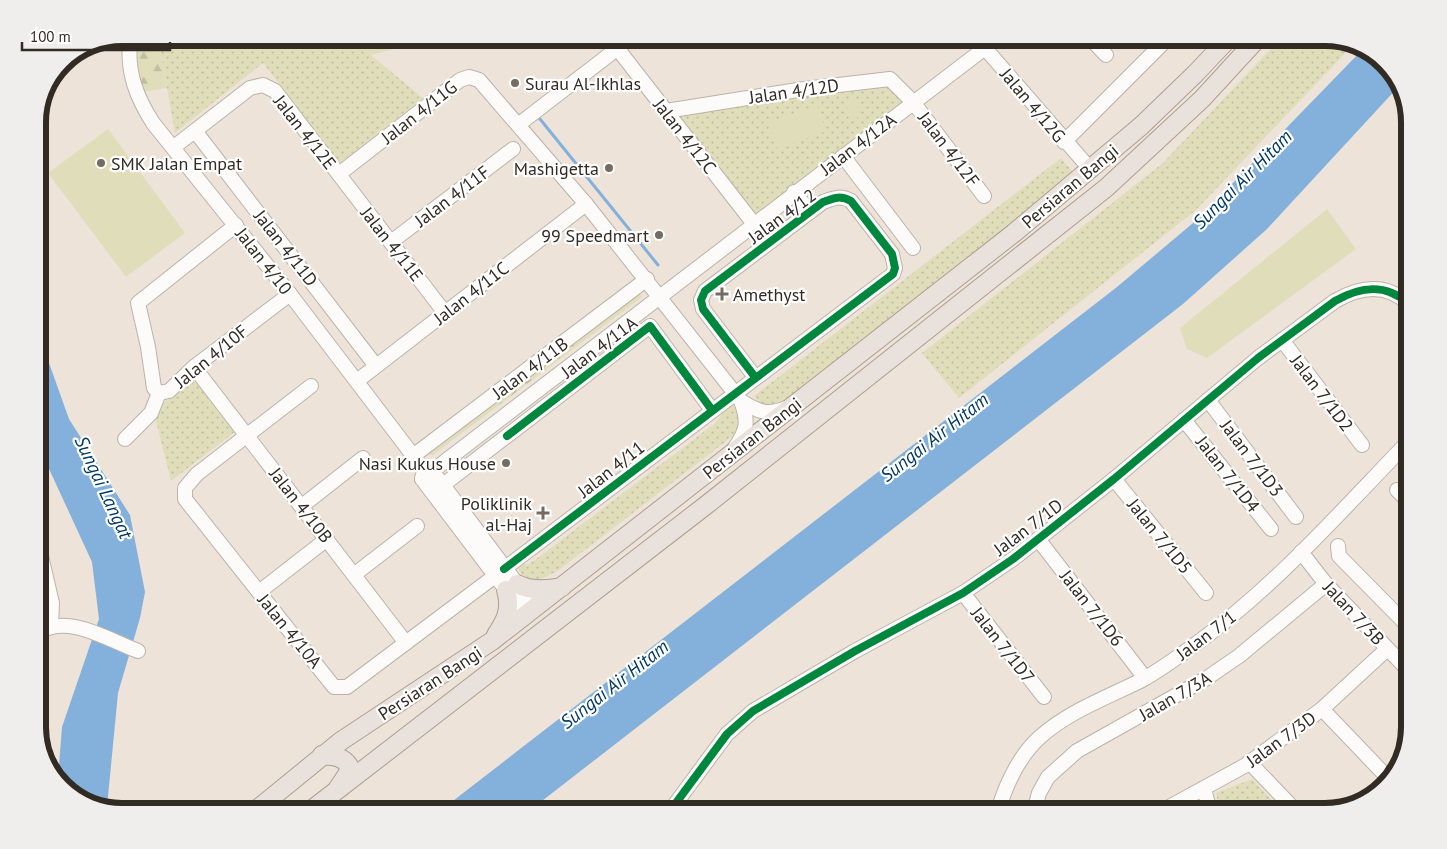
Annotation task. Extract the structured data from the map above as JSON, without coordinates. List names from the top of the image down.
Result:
{
  "streets": {
    "main road": ["Persiaran Bangi"],
    "street": [
      "Jalan 4/12D",
      "Jalan 4/12G",
      "Jalan 4/11G",
      "Jalan 4/12E",
      "Jalan 4/12C",
      "Jalan 4/12A",
      "Jalan 4/12F",
      "Jalan 4/11F",
      "Jalan 4/12",
      "Jalan 4/11E",
      "Jalan 4/11D",
      "Jalan 4/10",
      "Jalan 4/11C",
      "Jalan 4/11A",
      "Jalan 4/10F",
      "Jalan 4/11B",
      "Jalan 7/1D2",
      "Jalan 7/1D3",
      "Jalan 4/11",
      "Jalan 7/1D4",
      "Jalan 4/10B",
      "Jalan 7/1D",
      "Jalan 7/1D5",
      "Jalan 7/1D6",
      "Jalan 7/3B",
      "Jalan 4/10A",
      "Jalan 7/1",
      "Jalan 7/1D7",
      "Jalan 7/3A",
      "Jalan 7/3D"
    ]
  },
  "crossings": [
    ["Jalan 4/12D", "Jalan 4/12C"],
    ["Jalan 4/12D", "Jalan 4/12A"],
    ["Jalan 4/12D", "Jalan 4/12F"],
    ["Jalan 4/12G", "Persiaran Bangi"],
    ["Jalan 4/11G", "Jalan 4/12E"],
    ["Jalan 4/11G", "Jalan 4/11E"],
    ["Jalan 4/12E", "Jalan 4/11E"],
    ["Jalan 4/12E", "Jalan 4/11D"],
    ["Jalan 4/12E", "Jalan 4/10"],
    ["Jalan 4/12C", "Jalan 4/12A"],
    ["Jalan 4/12A", "Jalan 4/12F"],
    ["Jalan 4/12A", "Jalan 4/12"],
    ["Jalan 4/12A", "Jalan 4/11A"],
    ["Persiaran Bangi", "Jalan 4/10"],
    ["Jalan 4/11F", "Jalan 4/11E"],
    ["Jalan 4/12", "Jalan 4/11"],
    ["Jalan 4/11E", "Jalan 4/11C"],
    ["Jalan 4/11D", "Jalan 4/11C"],
    ["Jalan 4/10", "Jalan 4/11C"],
    ["Jalan 4/10", "Jalan 4/11A"],
    ["Jalan 4/10", "Jalan 4/10F"],
    ["Jalan 4/10", "Jalan 4/11B"],
    ["Jalan 4/10", "Jalan 4/11"],
    ["Jalan 4/10", "Jalan 4/10A"],
    ["Jalan 4/11A", "Jalan 4/11"],
    ["Jalan 4/10F", "Jalan 4/10B"],
    ["Jalan 7/1D2", "Jalan 7/1D"],
    ["Jalan 7/1D3", "Jalan 7/1D"],
    ["Jalan 4/11", "Jalan 4/10A"],
    ["Jalan 7/1D4", "Jalan 7/1D"],
    ["Jalan 4/10B", "Jalan 4/10A"],
    ["Jalan 7/1D", "Jalan 7/1D5"],
    ["Jalan 7/1D", "Jalan 7/1D6"],
    ["Jalan 7/1D", "Jalan 7/1D7"],
    ["Jalan 7/1D6", "Jalan 7/1"],
    ["Jalan 7/3B", "Jalan 7/1"],
    ["Jalan 7/3B", "Jalan 7/3A"],
    ["Jalan 7/3B", "Jalan 7/3D"]
  ],
  "water": ["Sungai Air Hitam", "Sungai Langat"],
  "places": {
    "other": [
      "Surau Al-Ikhlas",
      "SMK Jalan Empat",
      "Mashigetta",
      "99 Speedmart",
      "Nasi Kukus House"
    ],
    "health": ["Amethyst", "Poliklinik al-Haj"]
  },
  "scale_bar": "100 m"
}
